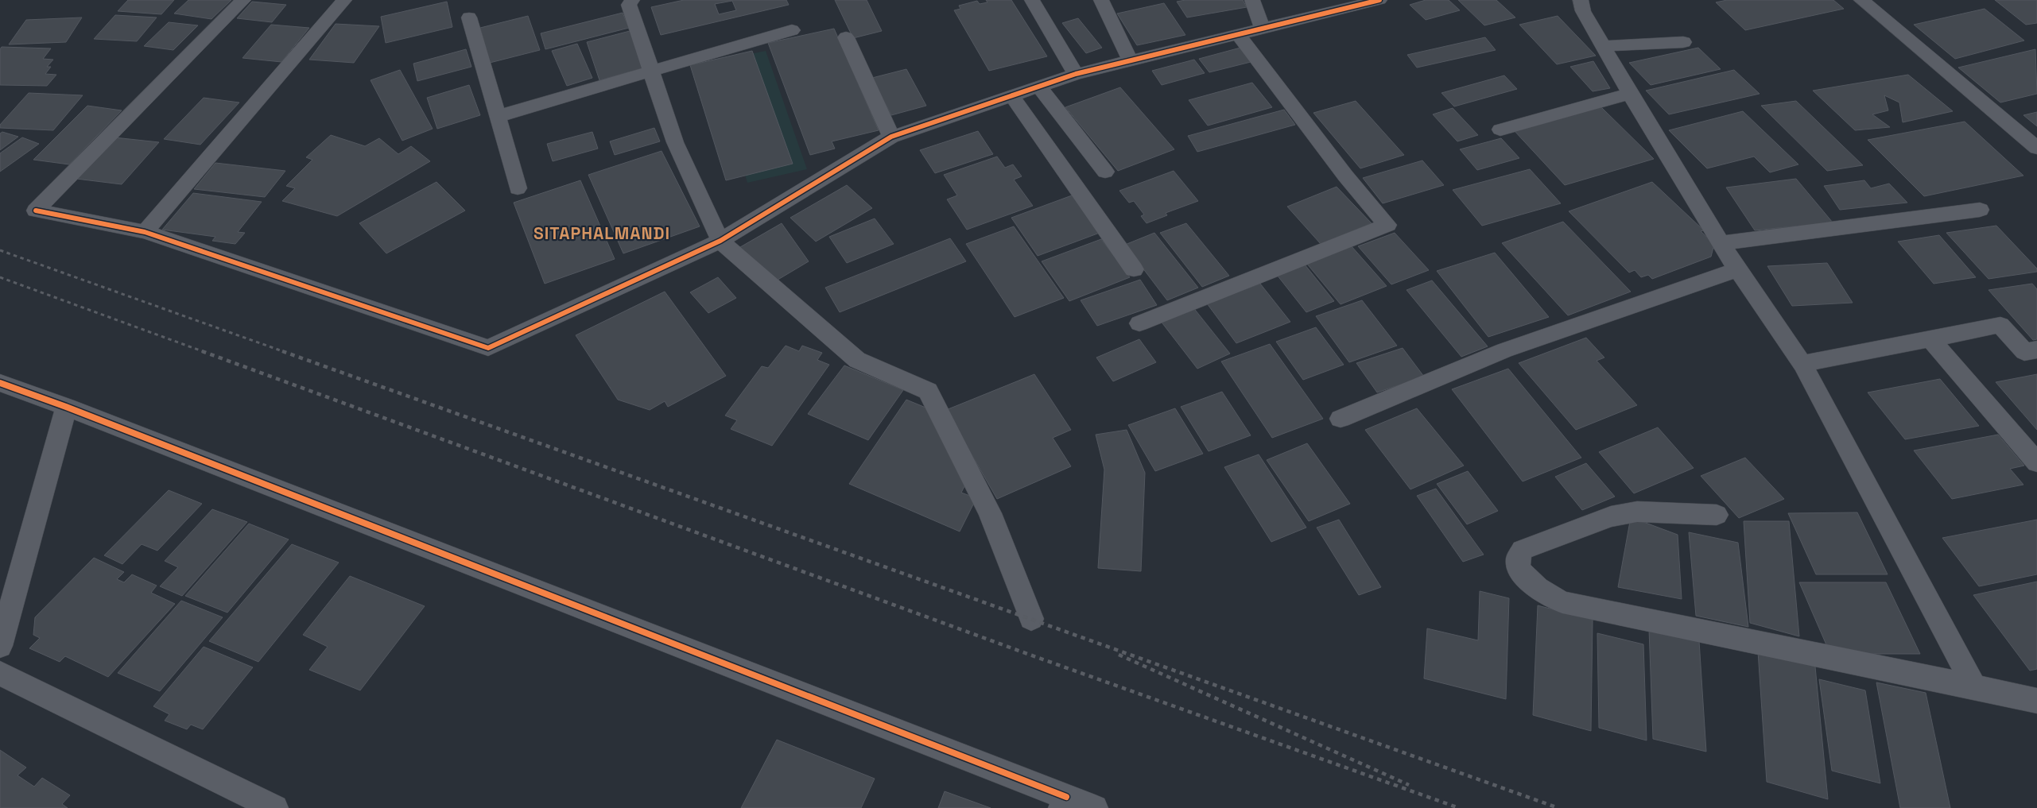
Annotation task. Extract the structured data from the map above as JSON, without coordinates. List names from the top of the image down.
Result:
{
  "districts": ["SITAPHALMANDI"]
}
